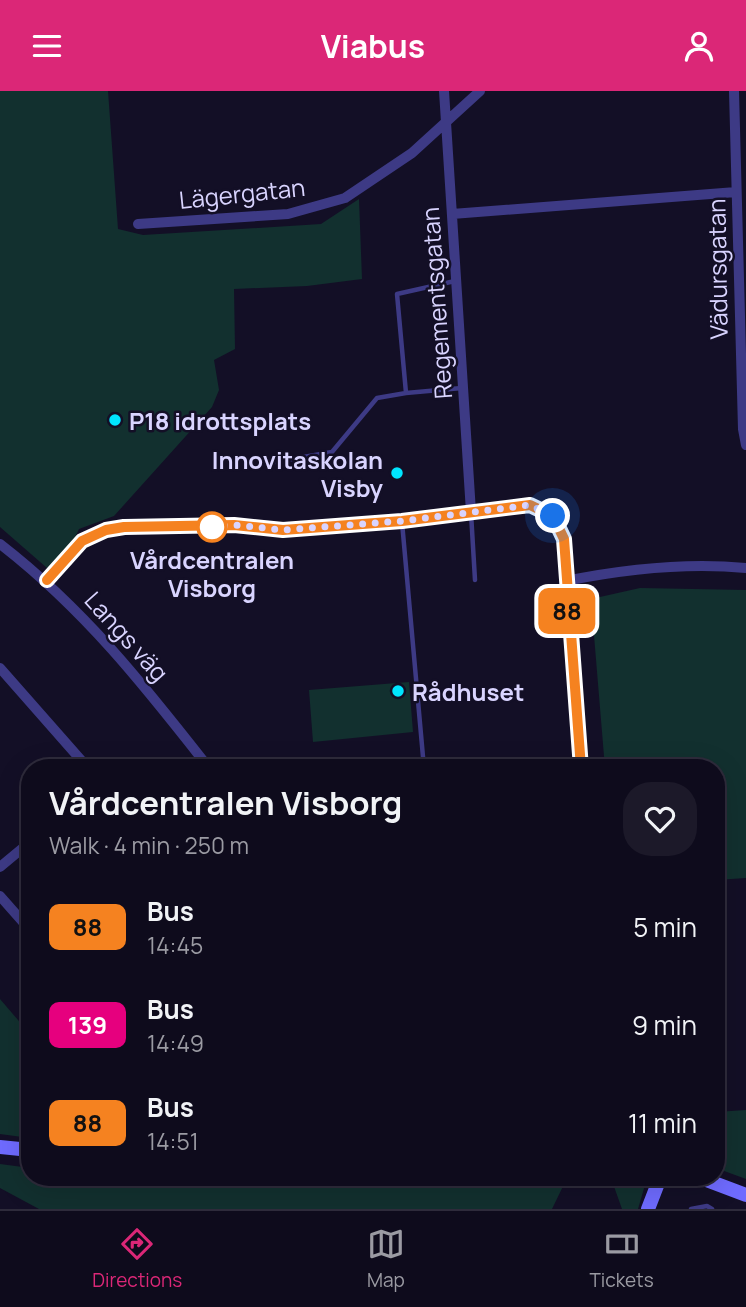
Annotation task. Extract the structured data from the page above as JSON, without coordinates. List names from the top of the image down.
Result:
{
  "streets": {
    "street": [
      "Lägergatan",
      "Vädursgatan",
      "Regementsgatan",
      "Langs väg"
    ]
  },
  "crossings": [
    ["Lägergatan", "Regementsgatan"]
  ],
  "places": [
    "P18 idrottsplats",
    "Innovitaskolan Visby",
    "Vårdcentralen Visborg",
    "Rådhuset"
  ],
  "lines": ["bus line 88"],
  "page": {
    "header": "Viabus",
    "on_map": "88",
    "heading": ["Vårdcentralen Visborg", "Walk · 4 min · 250 m"],
    "list": [
      {
        "mark": "88",
        "name": "Bus",
        "note": "14:45",
        "value": "5 min"
      },
      {
        "mark": "139",
        "name": "Bus",
        "note": "14:49",
        "value": "9 min"
      },
      {
        "mark": "88",
        "name": "Bus",
        "note": "14:51",
        "value": "11 min"
      }
    ],
    "tabs": ["Directions", "Map", "Tickets"]
  }
}
